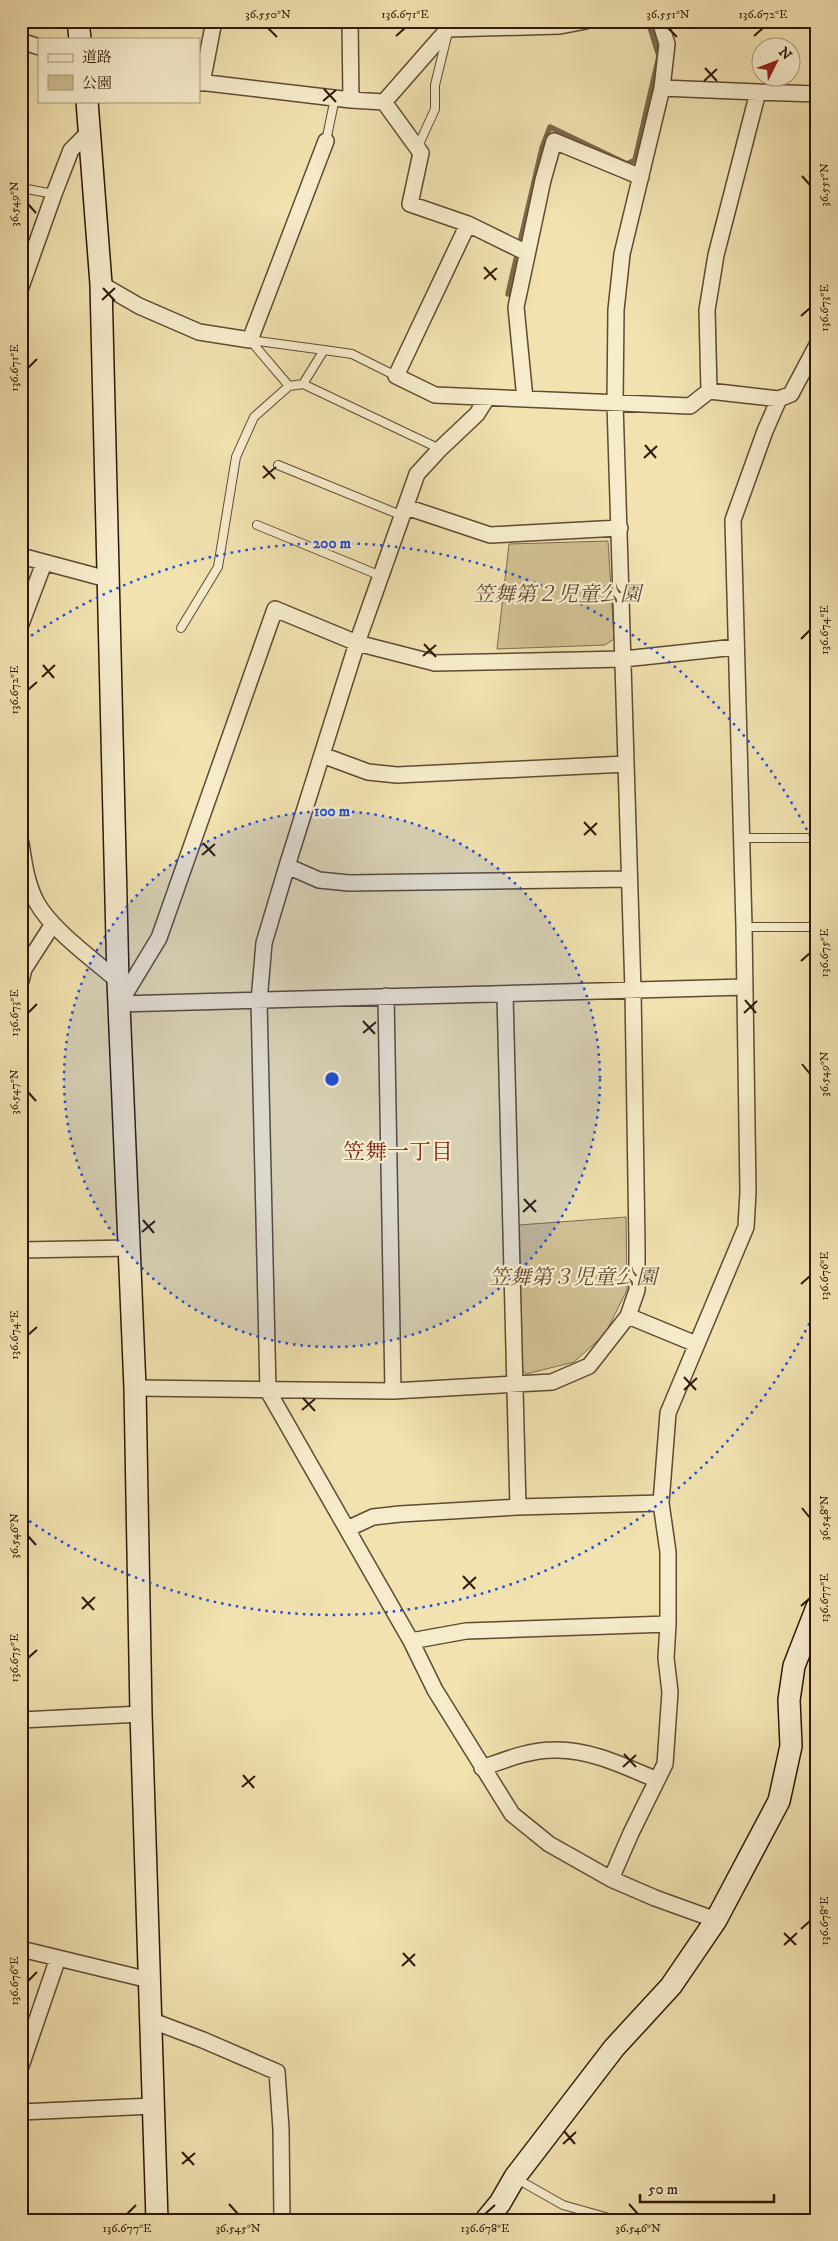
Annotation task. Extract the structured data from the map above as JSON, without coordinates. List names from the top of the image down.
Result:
{
  "districts": ["笠舞一丁目"],
  "parks": ["笠舞第２児童公園", "笠舞第３児童公園"],
  "legend": ["道路", "公園"],
  "scale_bar": "50 m",
  "north": "top right",
  "coordinates": [
    "36.550°N",
    "136.671°E",
    "36.551°N",
    "136.672°E",
    "36.549°N",
    "136.673°E",
    "136.674°E",
    "136.675°E",
    "36.547°N",
    "136.676°E",
    "36.548°N",
    "36.546°N",
    "136.677°E",
    "136.678°E",
    "36.545°N"
  ],
  "rings": ["200 m", "100 m"]
}
